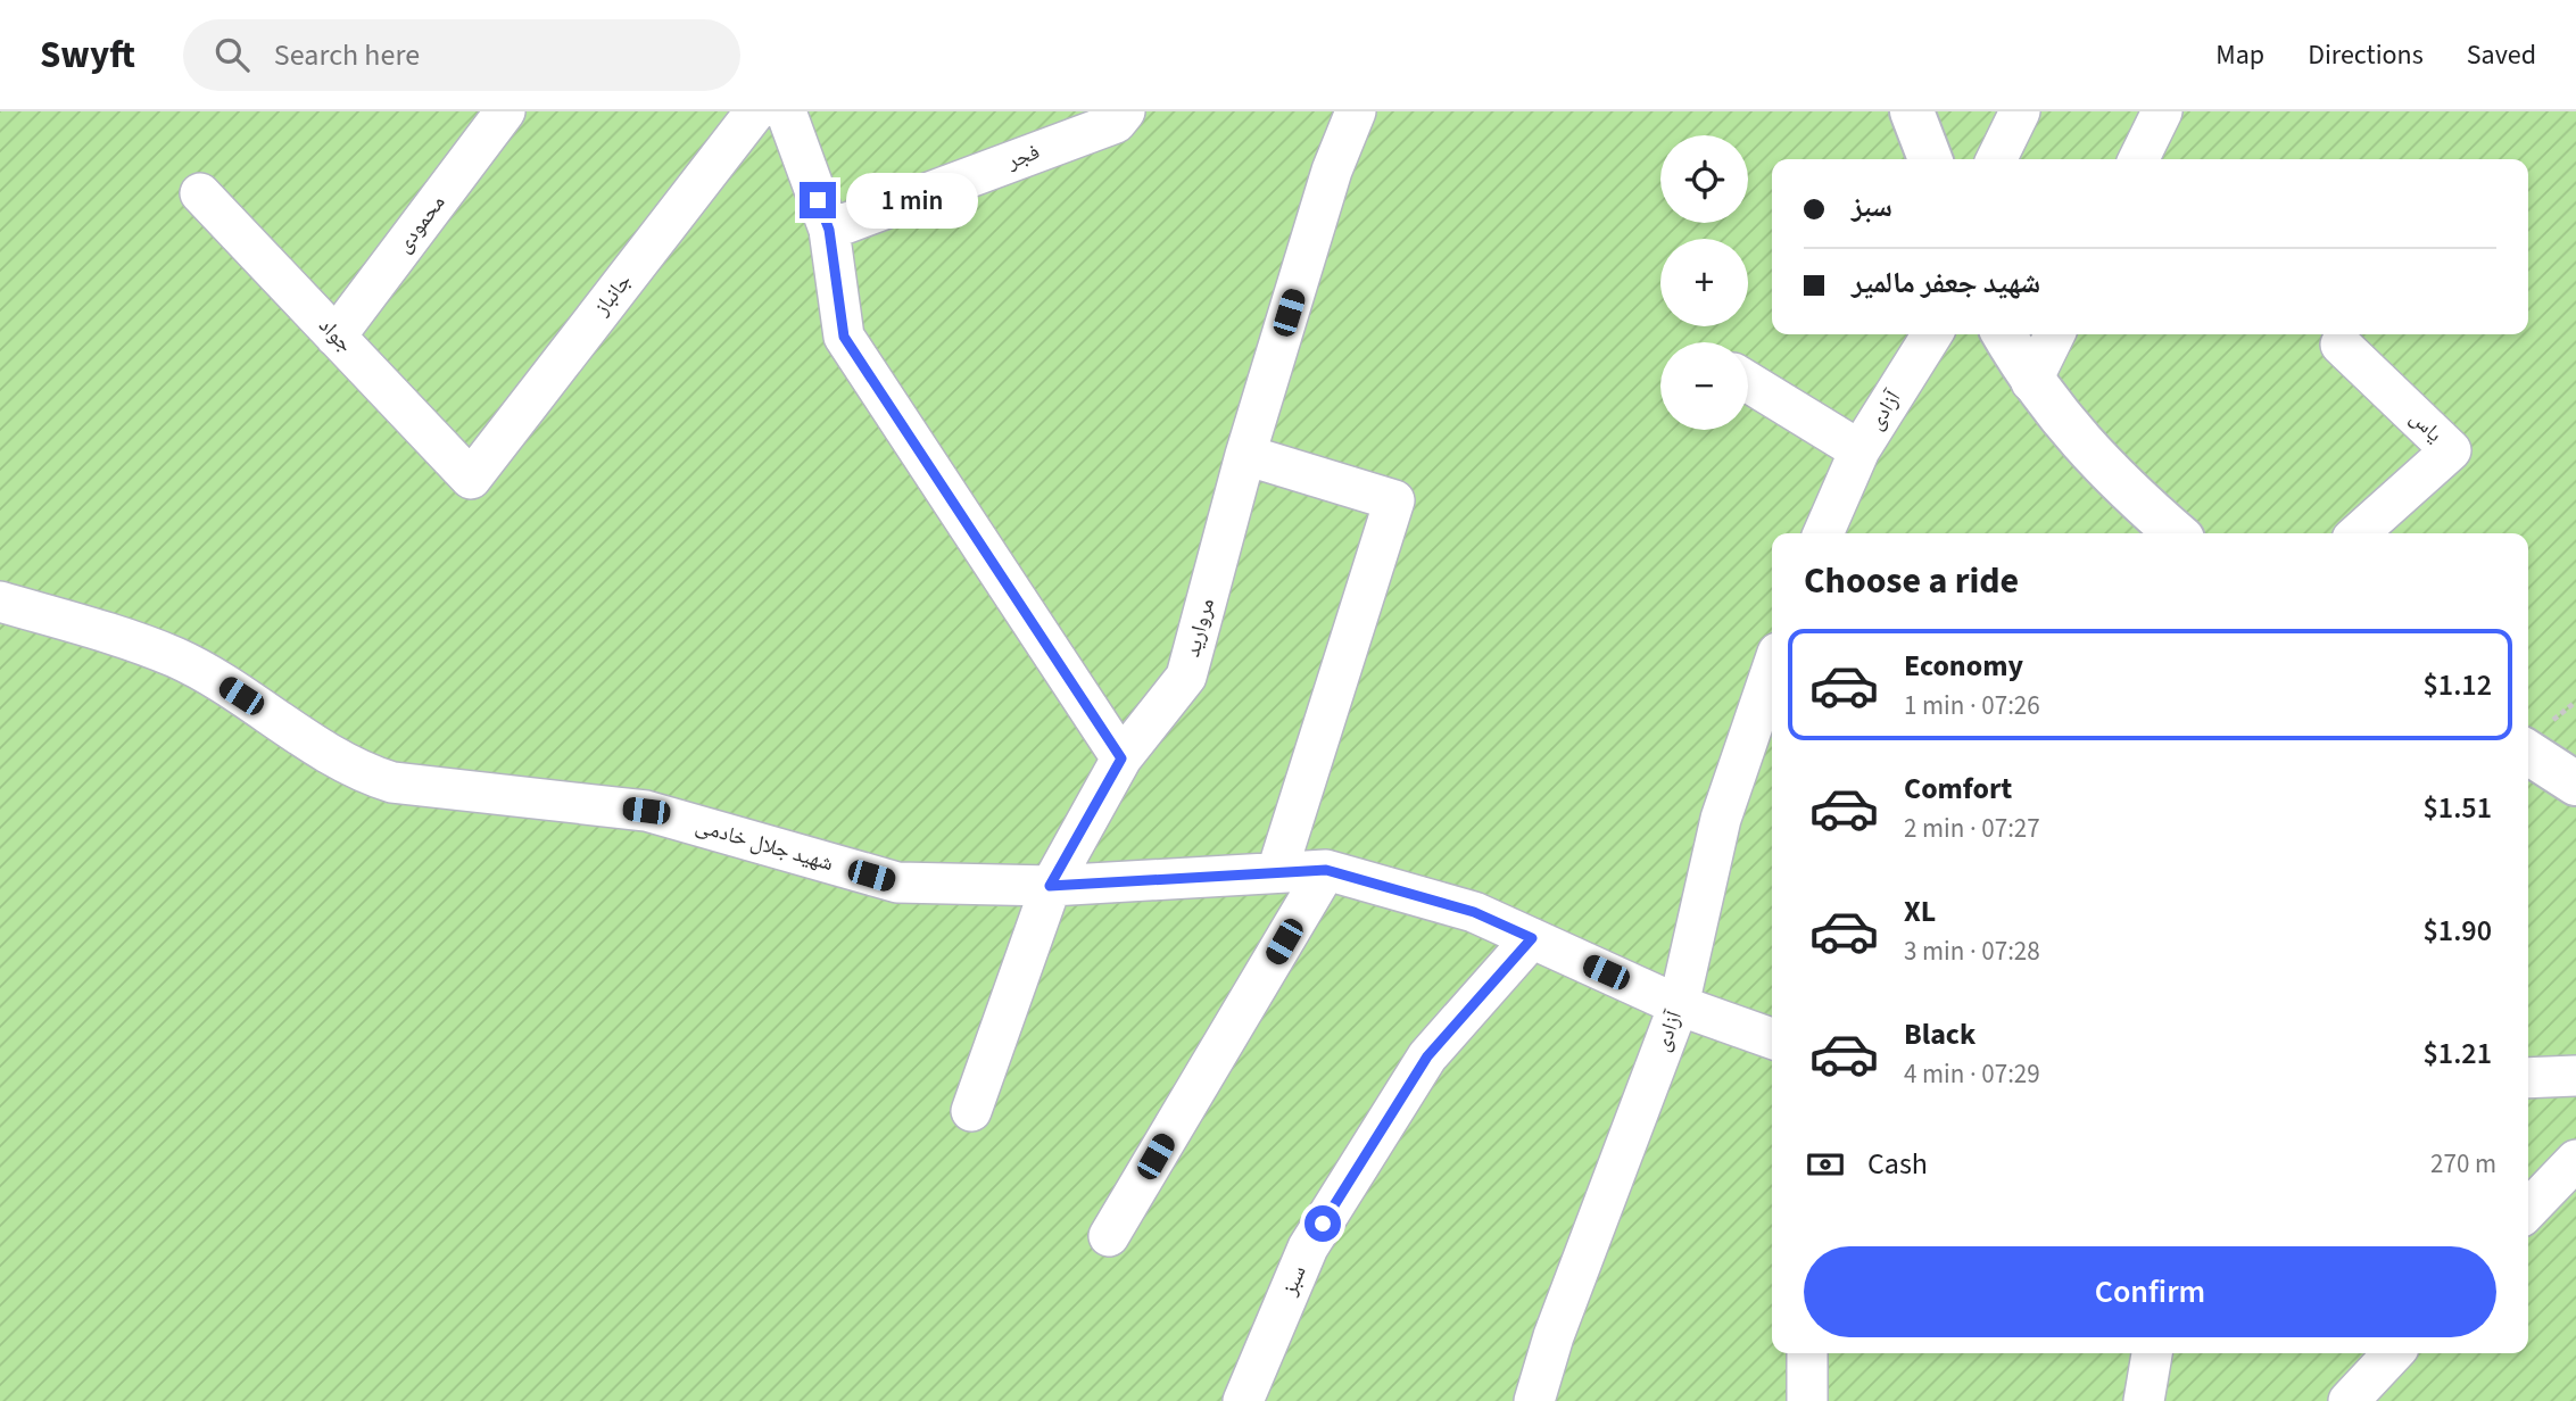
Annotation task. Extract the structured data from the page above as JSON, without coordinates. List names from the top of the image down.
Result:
{
  "streets": {
    "street": [
      "فجر",
      "محمودی",
      "جانباز",
      "جواد",
      "آزادی",
      "یاس",
      "مروارید",
      "شهید جلال خادمی",
      "سبز"
    ]
  },
  "crossings": [
    ["محمودی", "جواد"],
    ["جانباز", "جواد"],
    ["آزادی", "شهید جلال خادمی"],
    ["مروارید", "شهید جلال خادمی"],
    ["شهید جلال خادمی", "سبز"]
  ],
  "page": {
    "header": "Swyft",
    "search": "Search here",
    "nav": ["Map", "Directions", "Saved"],
    "map_buttons": ["+", "−"],
    "banner": ["سبز", "شهید جعفر مالمیر"],
    "bubble": "1 min",
    "heading": "Choose a ride",
    "list": [
      {
        "name": "Economy",
        "note": "1 min · 07:26",
        "value": "$1.12"
      },
      {
        "name": "Comfort",
        "note": "2 min · 07:27",
        "value": "$1.51"
      },
      {
        "name": "XL",
        "note": "3 min · 07:28",
        "value": "$1.90"
      },
      {
        "name": "Black",
        "note": "4 min · 07:29",
        "value": "$1.21"
      }
    ],
    "pay": ["Cash", "270 m"],
    "buttons": "Confirm"
  }
}
